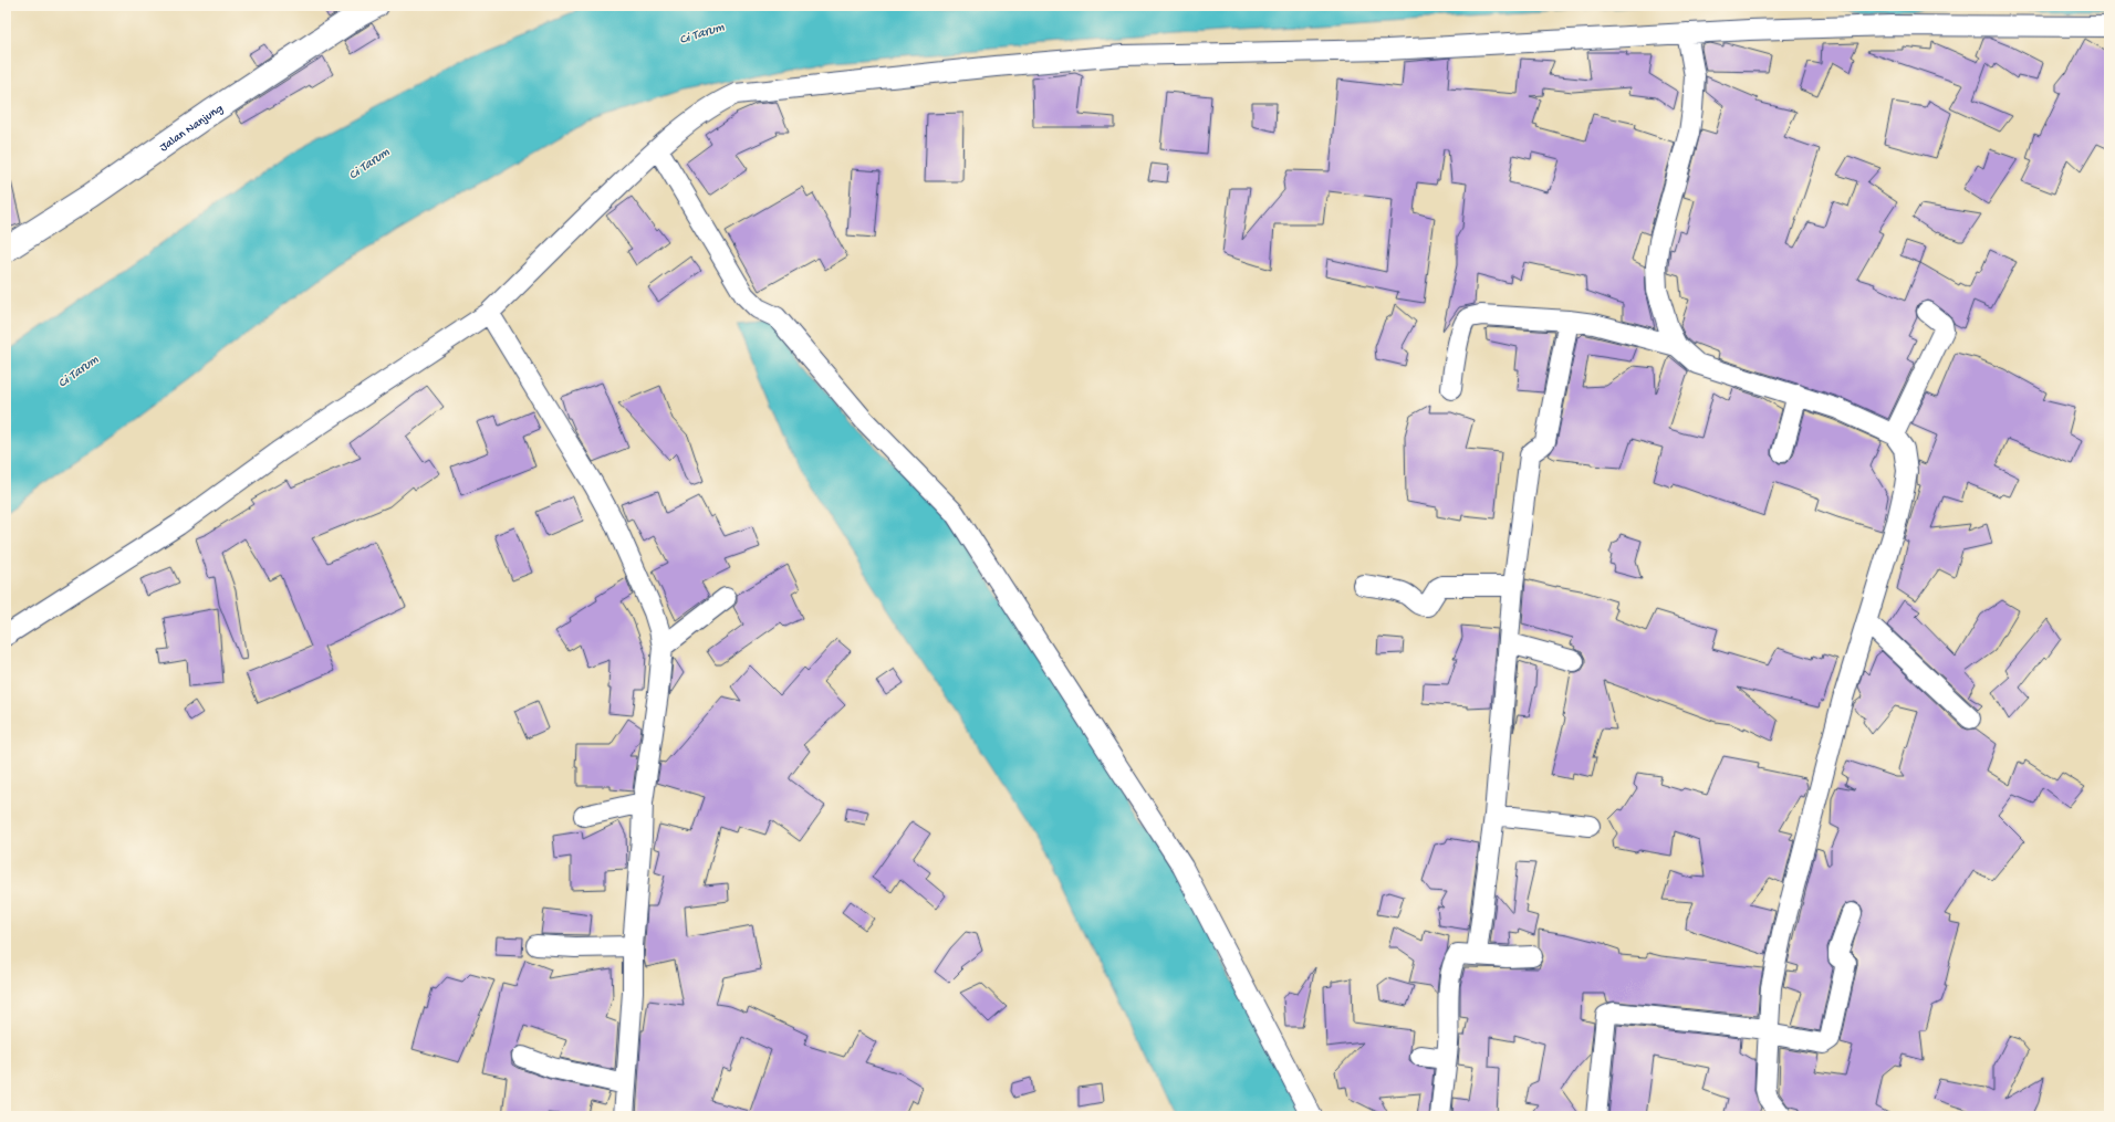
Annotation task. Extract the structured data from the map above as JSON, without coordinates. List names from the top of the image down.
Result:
{
  "streets": {
    "main road": ["Jalan Nanjung"]
  },
  "water": ["Ci Tarum"]
}
